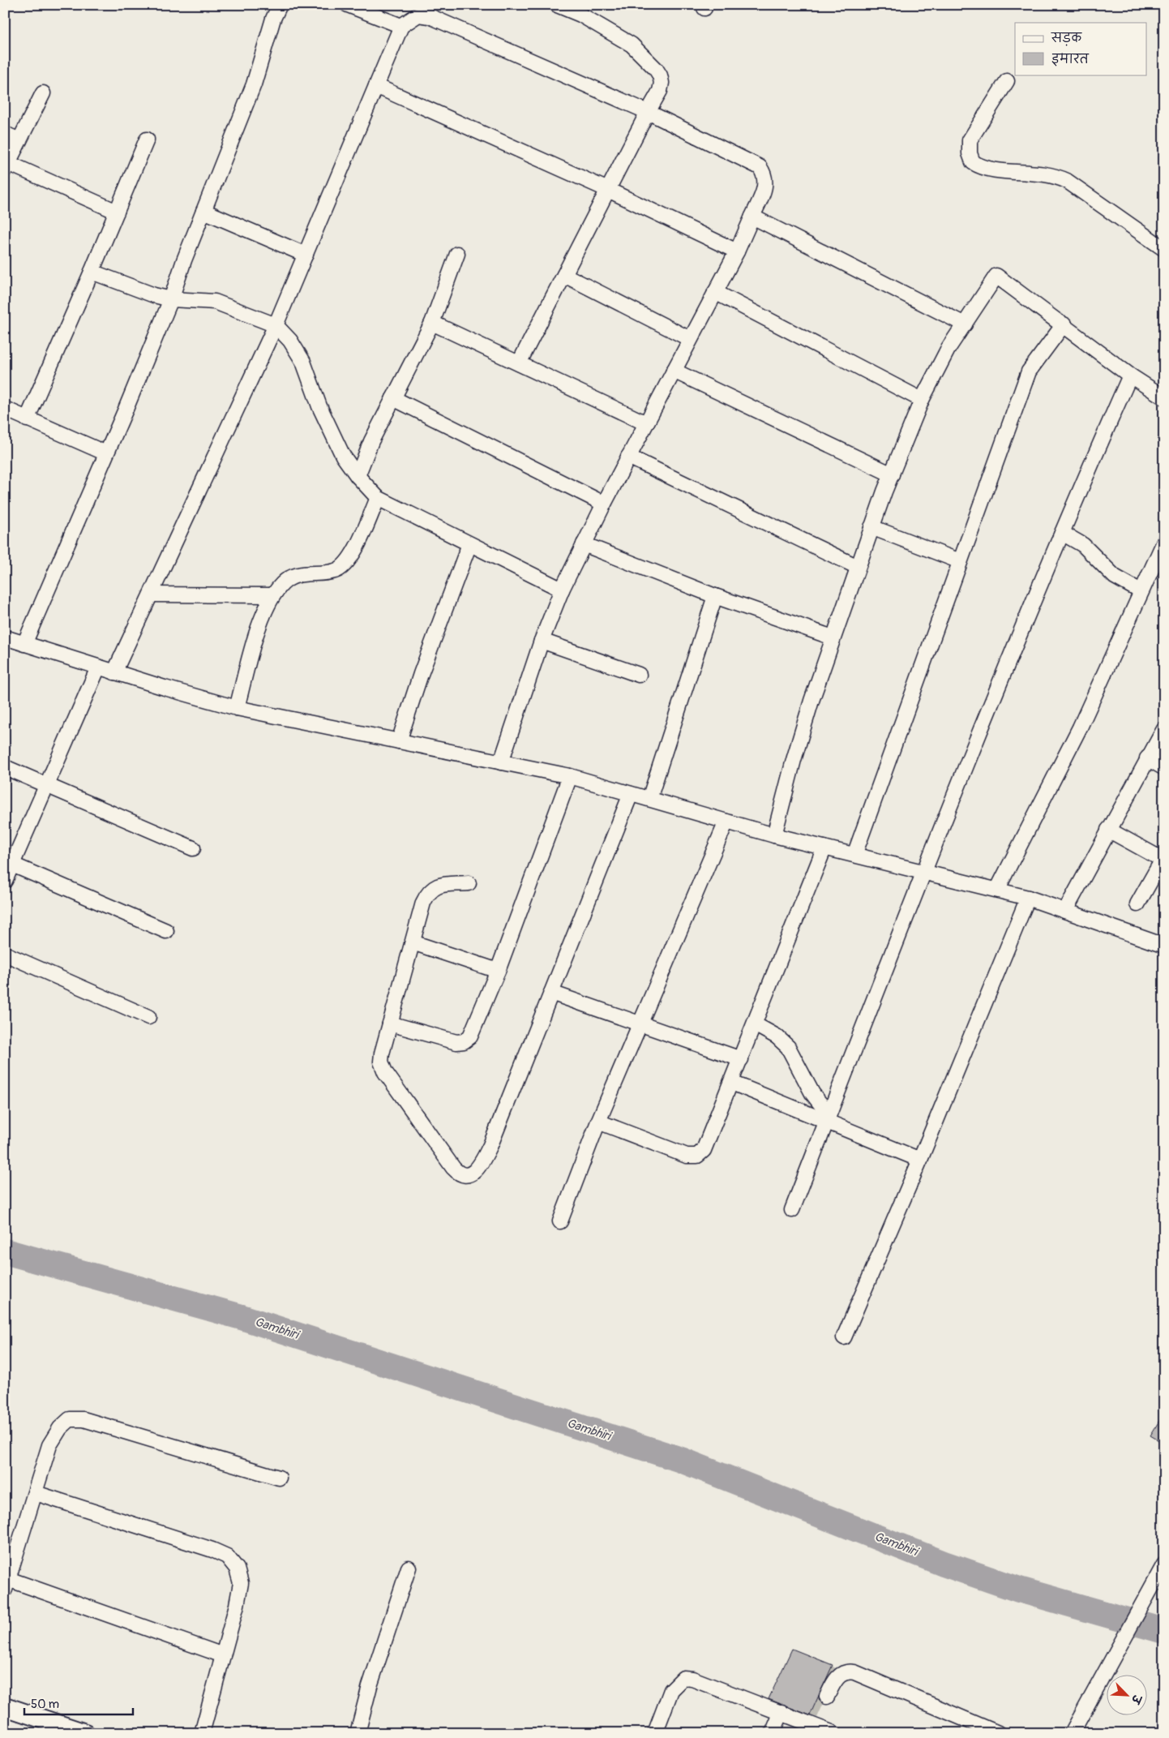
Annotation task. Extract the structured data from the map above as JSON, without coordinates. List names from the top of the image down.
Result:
{
  "water": ["Gambhiri"],
  "legend": ["सड़क", "इमारत"],
  "scale_bar": "50 m",
  "north": "bottom right"
}
